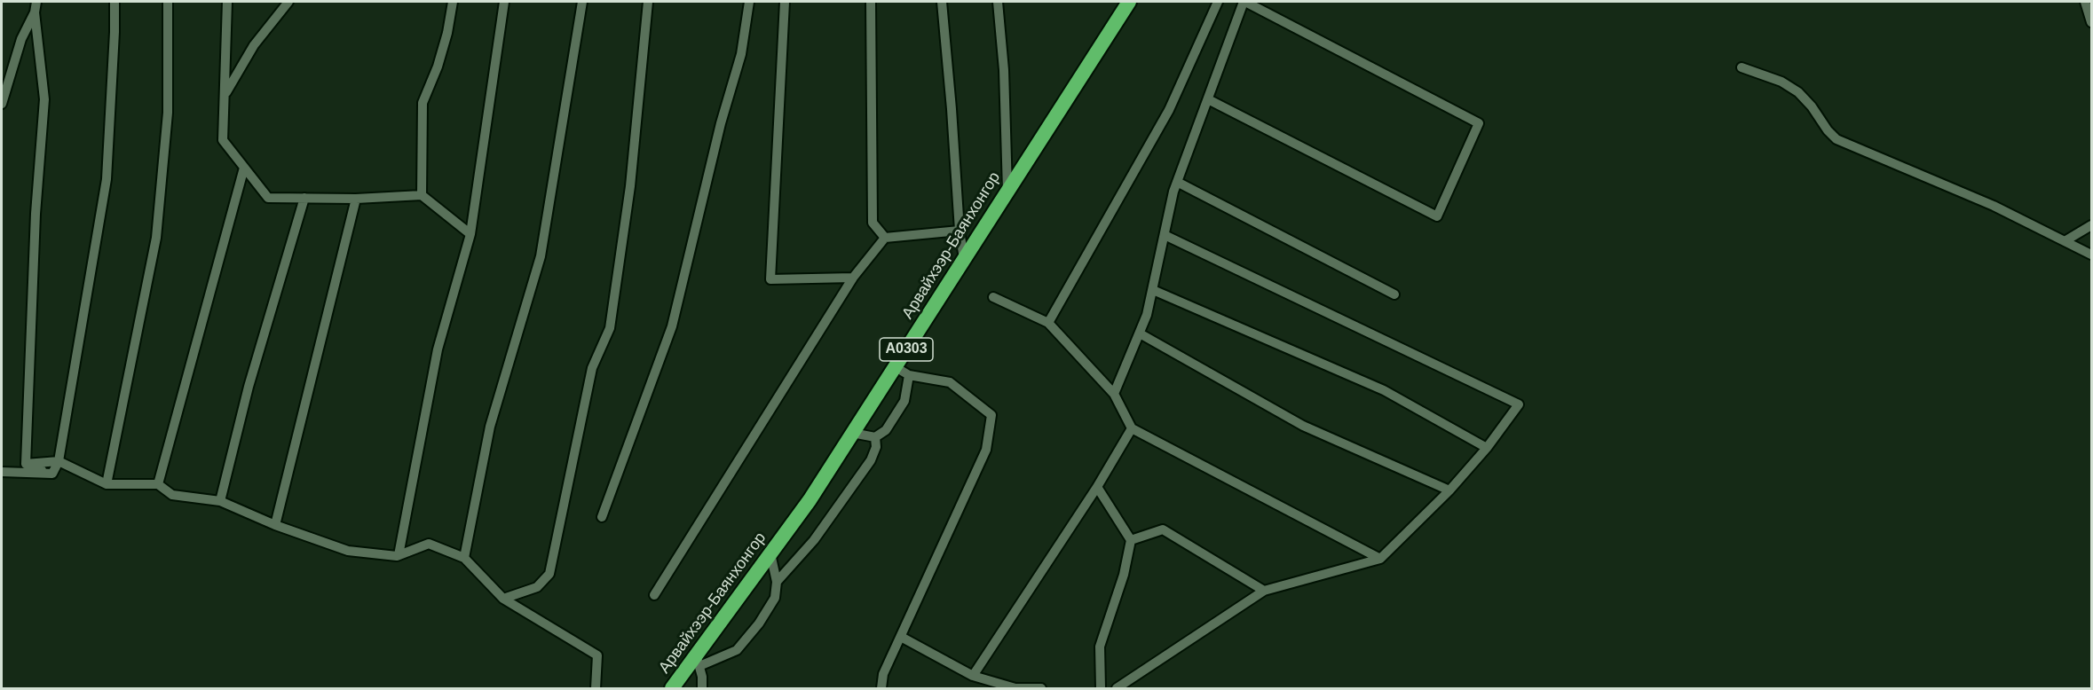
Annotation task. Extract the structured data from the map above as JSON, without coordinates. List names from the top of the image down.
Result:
{
  "streets": {
    "highway": ["Арвайхээр-Баянхонгор", "A0303"]
  }
}
